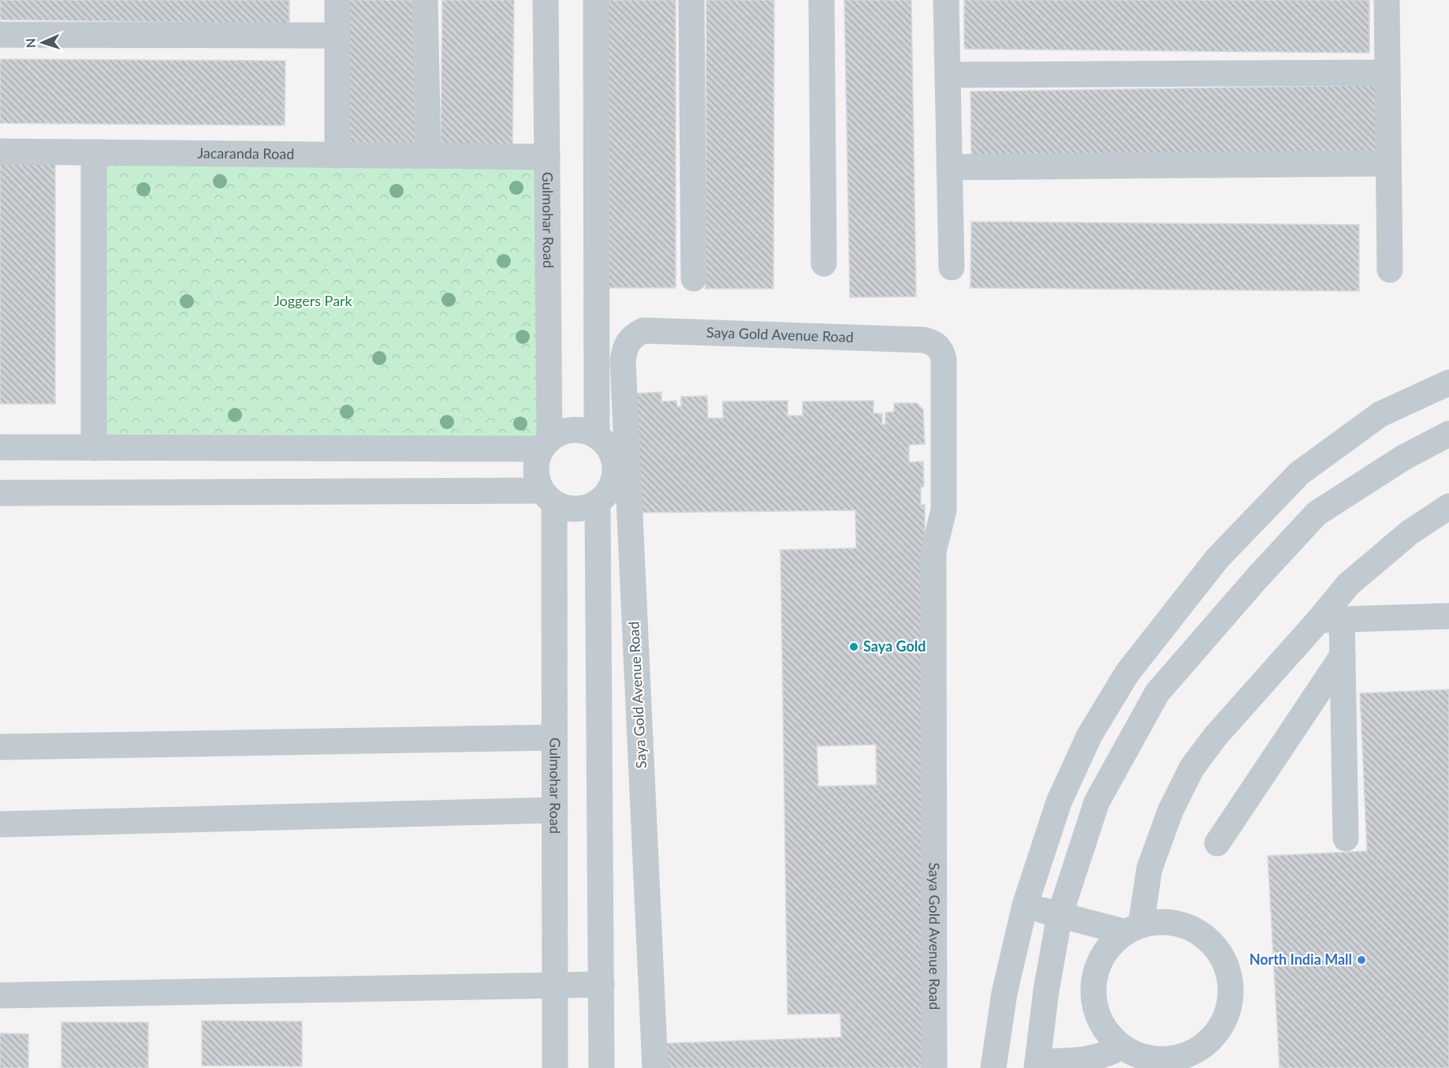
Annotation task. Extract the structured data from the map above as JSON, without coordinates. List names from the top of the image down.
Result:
{
  "streets": {
    "street": ["Jacaranda Road", "Gulmohar Road", "Saya Gold Avenue Road"]
  },
  "crossings": [
    ["Jacaranda Road", "Gulmohar Road"]
  ],
  "parks": ["Joggers Park"],
  "places": ["Saya Gold", "North India Mall"],
  "north": "left"
}
